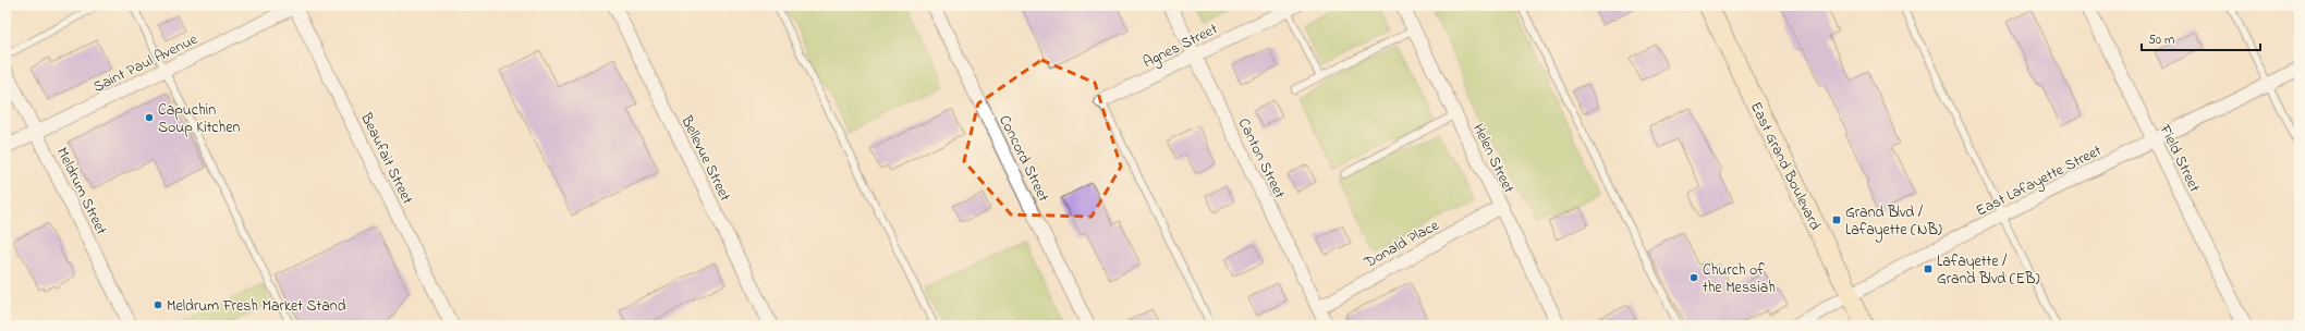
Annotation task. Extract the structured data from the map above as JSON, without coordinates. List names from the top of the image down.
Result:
{
  "streets": {
    "main road": ["East Grand Boulevard"],
    "street": [
      "Agnes Street",
      "Saint Paul Avenue",
      "Beaufait Street",
      "Bellevue Street",
      "Concord Street",
      "Canton Street",
      "Helen Street",
      "Field Street",
      "East Lafayette Street",
      "Meldrum Street",
      "Donald Place"
    ]
  },
  "crossings": [
    ["Agnes Street", "Canton Street"],
    ["Saint Paul Avenue", "Beaufait Street"],
    ["Saint Paul Avenue", "Meldrum Street"],
    ["Canton Street", "Donald Place"],
    ["Helen Street", "Donald Place"],
    ["Field Street", "East Lafayette Street"],
    ["East Grand Boulevard", "East Lafayette Street"]
  ],
  "places": {
    "other": ["Capuchin Soup Kitchen", "Church of the Messiah", "Meldrum Fresh Market Stand"],
    "transit": ["Grand Blvd / Lafayette (NB)", "Lafayette / Grand Blvd (EB)"]
  },
  "scale_bar": "50 m"
}
